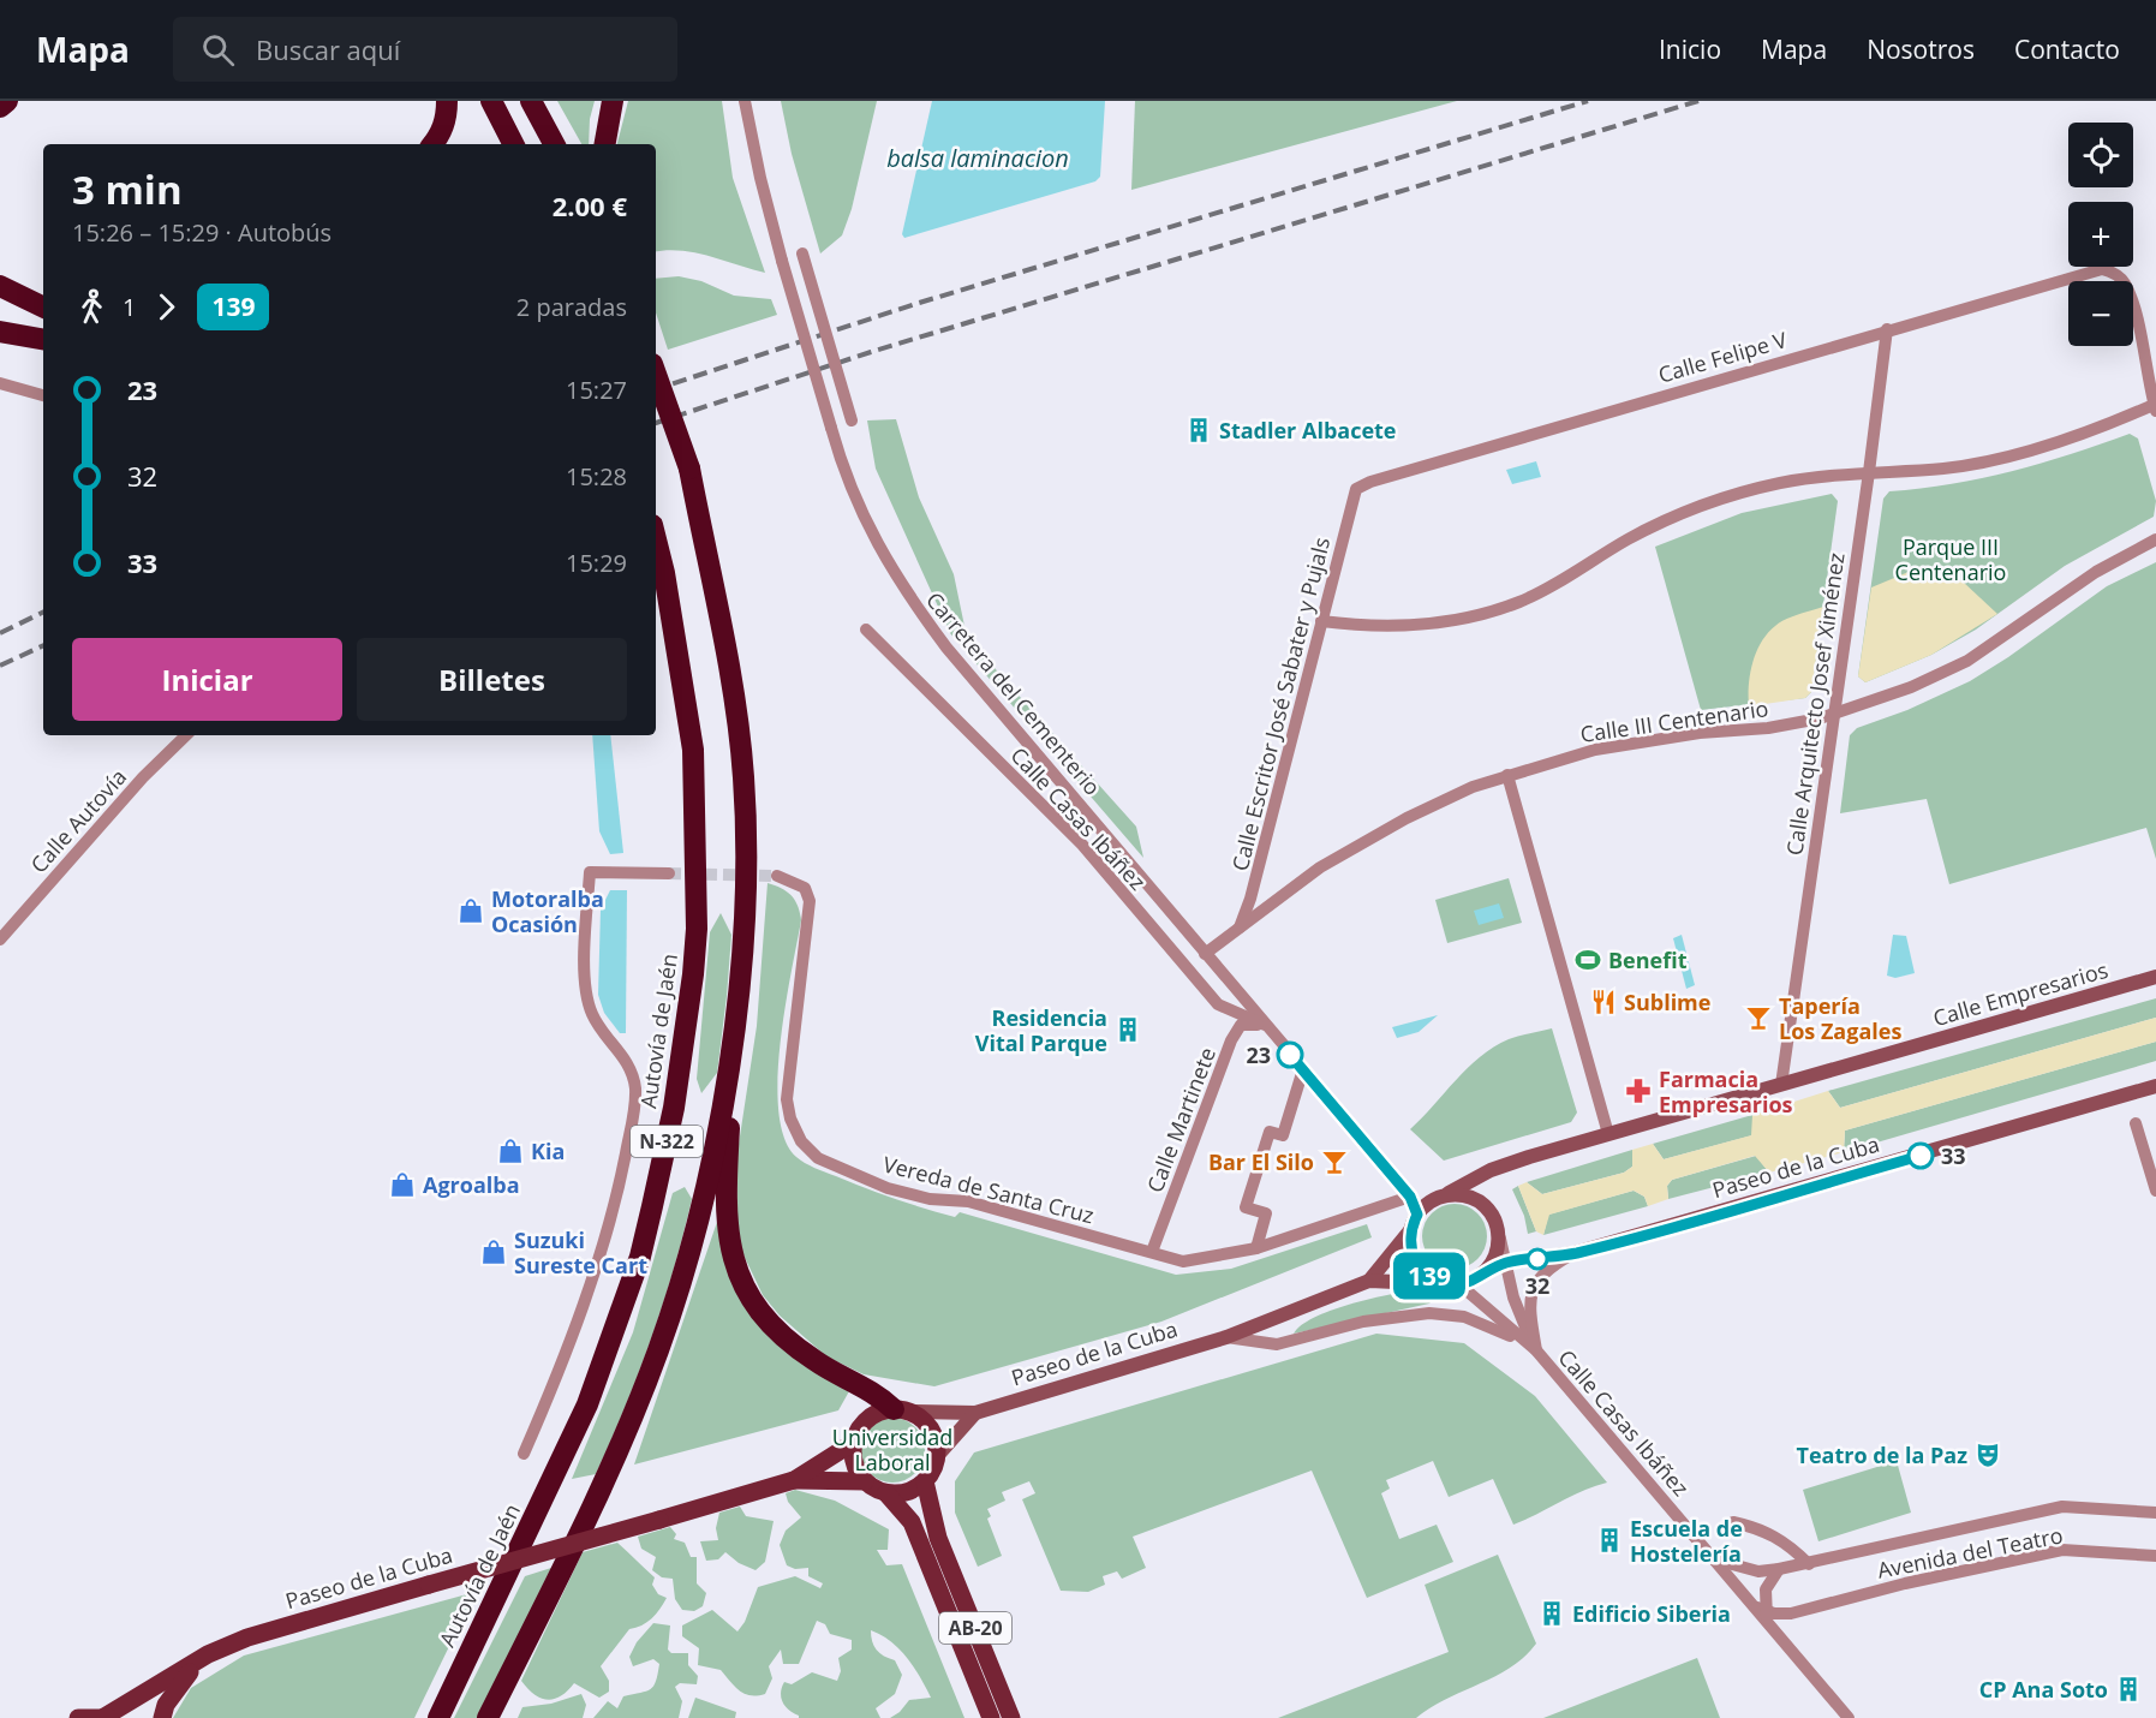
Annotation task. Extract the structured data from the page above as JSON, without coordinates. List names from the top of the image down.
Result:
{
  "streets": {
    "highway": ["Autovía de Jaén", "N-322"],
    "main road": ["Calle Empresarios", "Paseo de la Cuba", "AB-20"],
    "street": [
      "Calle Felipe V",
      "Carretera del Cementerio",
      "Calle Escritor José Sabater y Pujals",
      "Calle Arquitecto Josef Ximénez",
      "Calle III Centenario",
      "Calle Casas Ibáñez",
      "Calle Autovía",
      "Calle Martinete",
      "Vereda de Santa Cruz",
      "Avenida del Teatro"
    ]
  },
  "crossings": [
    ["Calle Felipe V", "Calle Escritor José Sabater y Pujals"],
    ["Calle Felipe V", "Calle Arquitecto Josef Ximénez"],
    ["Carretera del Cementerio", "Calle Casas Ibáñez"],
    ["Calle Escritor José Sabater y Pujals", "Calle III Centenario"],
    ["Calle Arquitecto Josef Ximénez", "Calle III Centenario"],
    ["Calle Arquitecto Josef Ximénez", "Calle Empresarios"],
    ["Calle III Centenario", "Calle Casas Ibáñez"],
    ["Calle Casas Ibáñez", "Calle Empresarios"],
    ["Calle Casas Ibáñez", "Calle Martinete"],
    ["Calle Casas Ibáñez", "Paseo de la Cuba"],
    ["Calle Casas Ibáñez", "Vereda de Santa Cruz"],
    ["Calle Casas Ibáñez", "Avenida del Teatro"],
    ["Calle Empresarios", "Paseo de la Cuba"],
    ["Calle Martinete", "Vereda de Santa Cruz"],
    ["Paseo de la Cuba", "AB-20"]
  ],
  "water": ["balsa laminacion"],
  "parks": ["Parque III Centenario", "Universidad Laboral"],
  "places": {
    "building": [
      "Stadler Albacete",
      "Residencia Vital Parque",
      "Escuela de Hostelería",
      "Edificio Siberia",
      "CP Ana Soto"
    ],
    "shop": [
      "Motoralba Ocasión",
      "Kia",
      "Agroalba",
      "Suzuki Sureste Cart"
    ],
    "sports": ["Benefit"],
    "restaurant": ["Sublime"],
    "bar": ["Tapería Los Zagales", "Bar El Silo"],
    "other": ["23", "33", "32"],
    "pharmacy": ["Farmacia Empresarios"],
    "theatre": ["Teatro de la Paz"]
  },
  "lines": ["bus line 139"],
  "page": {
    "header": "Mapa",
    "search": "Buscar aquí",
    "nav": [
      "Inicio",
      "Mapa",
      "Nosotros",
      "Contacto"
    ],
    "on_map": "139",
    "map_buttons": ["+", "−"],
    "heading": ["3 min", "15:26 – 15:29 · Autobús", "2.00 €"],
    "legs": ["1", "139", "2 paradas"],
    "list": [
      {
        "name": "23",
        "value": "15:27"
      },
      {
        "name": "32",
        "value": "15:28"
      },
      {
        "name": "33",
        "value": "15:29"
      }
    ],
    "buttons": ["Iniciar", "Billetes"]
  }
}
